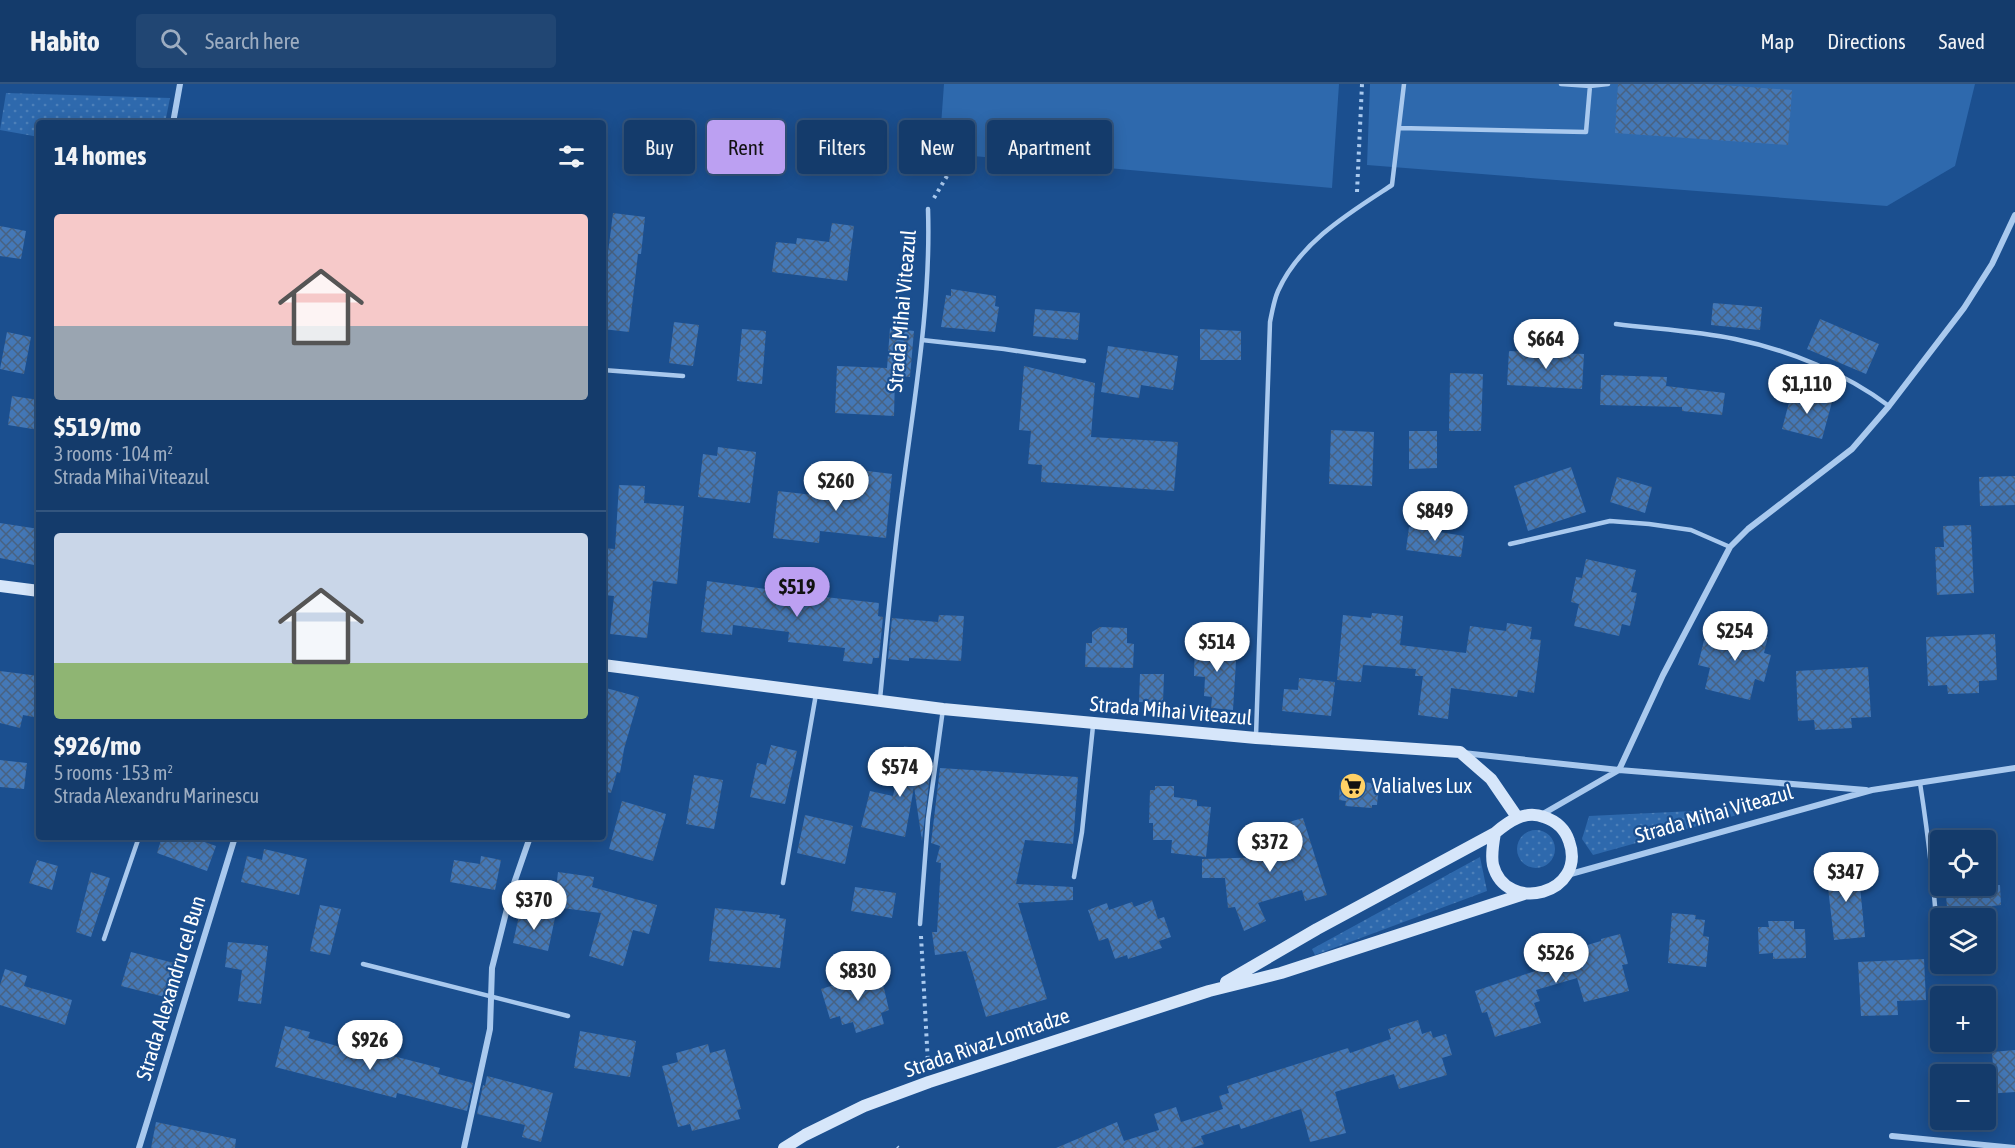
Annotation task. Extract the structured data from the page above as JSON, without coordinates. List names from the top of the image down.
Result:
{
  "streets": {
    "street": ["Strada Mihai Viteazul", "Strada Alexandru cel Bun", "Strada Rivaz Lomtadze"]
  },
  "crossings": [
    ["Strada Mihai Viteazul", "Strada Rivaz Lomtadze"]
  ],
  "places": {
    "supermarket": ["Valialves Lux"]
  },
  "page": {
    "header": "Habito",
    "search": "Search here",
    "nav": ["Map", "Directions", "Saved"],
    "chip": [
      "Buy",
      "Rent",
      "Filters",
      "New",
      "Apartment"
    ],
    "heading": "14 homes",
    "list": [
      {
        "name": "$519/mo",
        "note": "3 rooms · 104 m² · Strada Mihai Viteazul"
      },
      {
        "name": "$926/mo",
        "note": "5 rooms · 153 m² · Strada Alexandru Marinescu"
      }
    ],
    "price": [
      "$664",
      "$1,110",
      "$260",
      "$849",
      "$519",
      "$254",
      "$514",
      "$574",
      "$372",
      "$347",
      "$370",
      "$526",
      "$830",
      "$926"
    ],
    "map_buttons": ["+", "−"]
  }
}
